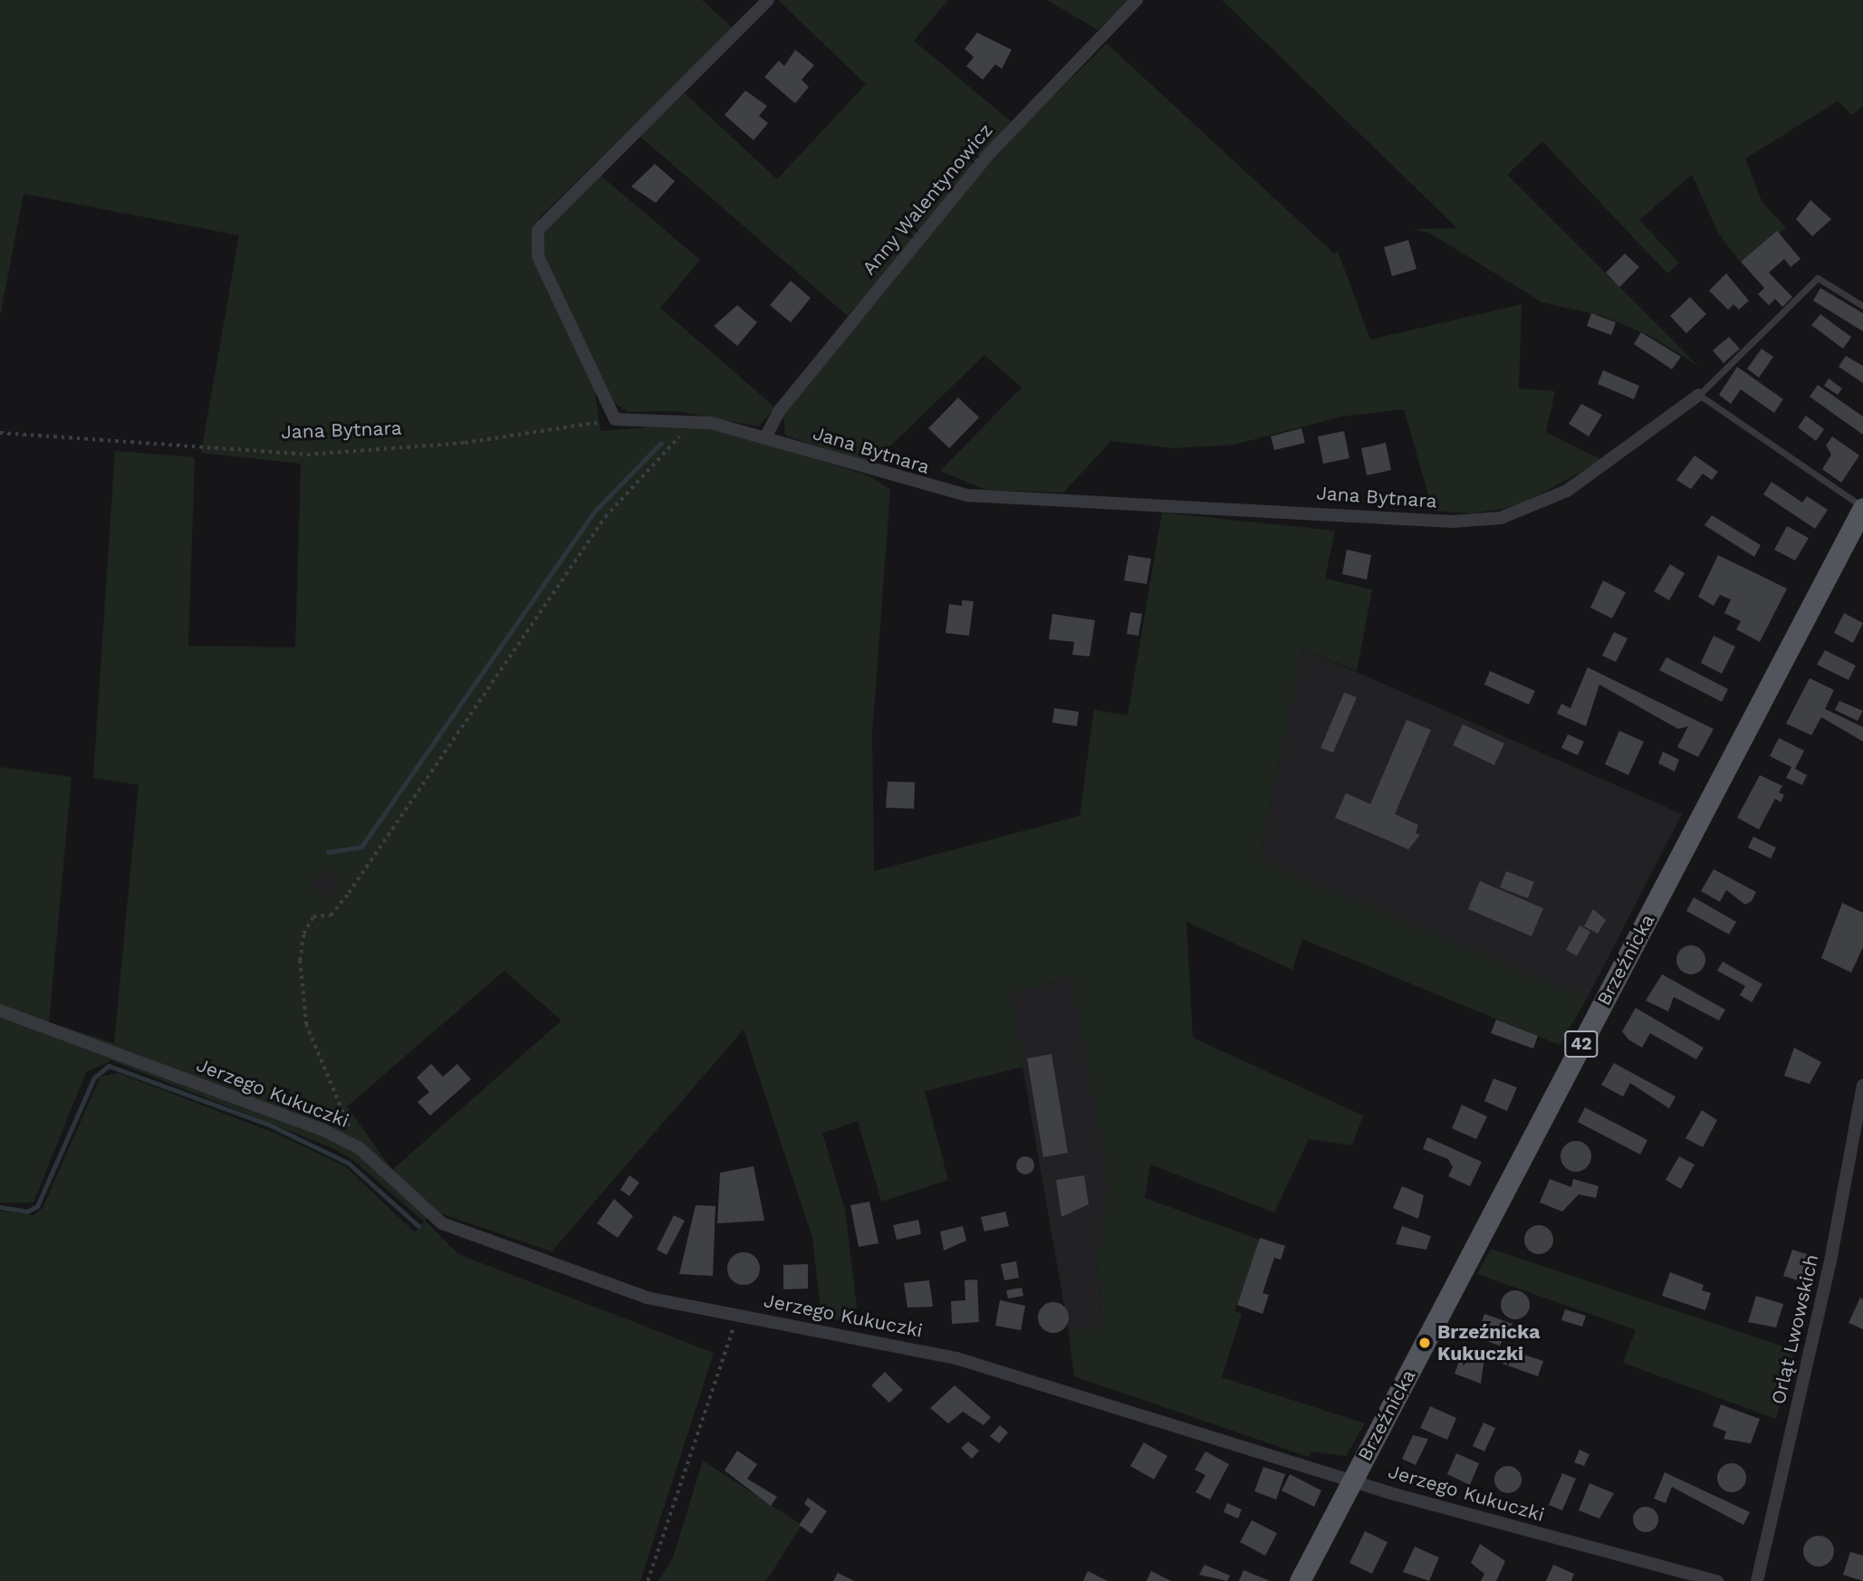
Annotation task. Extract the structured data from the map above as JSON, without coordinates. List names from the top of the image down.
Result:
{
  "streets": {
    "main road": ["Brzeźnicka", "42"],
    "street": [
      "Anny Walentynowicz",
      "Jana Bytnara",
      "Jerzego Kukuczki",
      "Orląt Lwowskich"
    ]
  },
  "crossings": [
    ["Anny Walentynowicz", "Jana Bytnara"],
    ["Brzeźnicka", "Jerzego Kukuczki"]
  ],
  "places": ["Brzeźnicka Kukuczki"]
}
